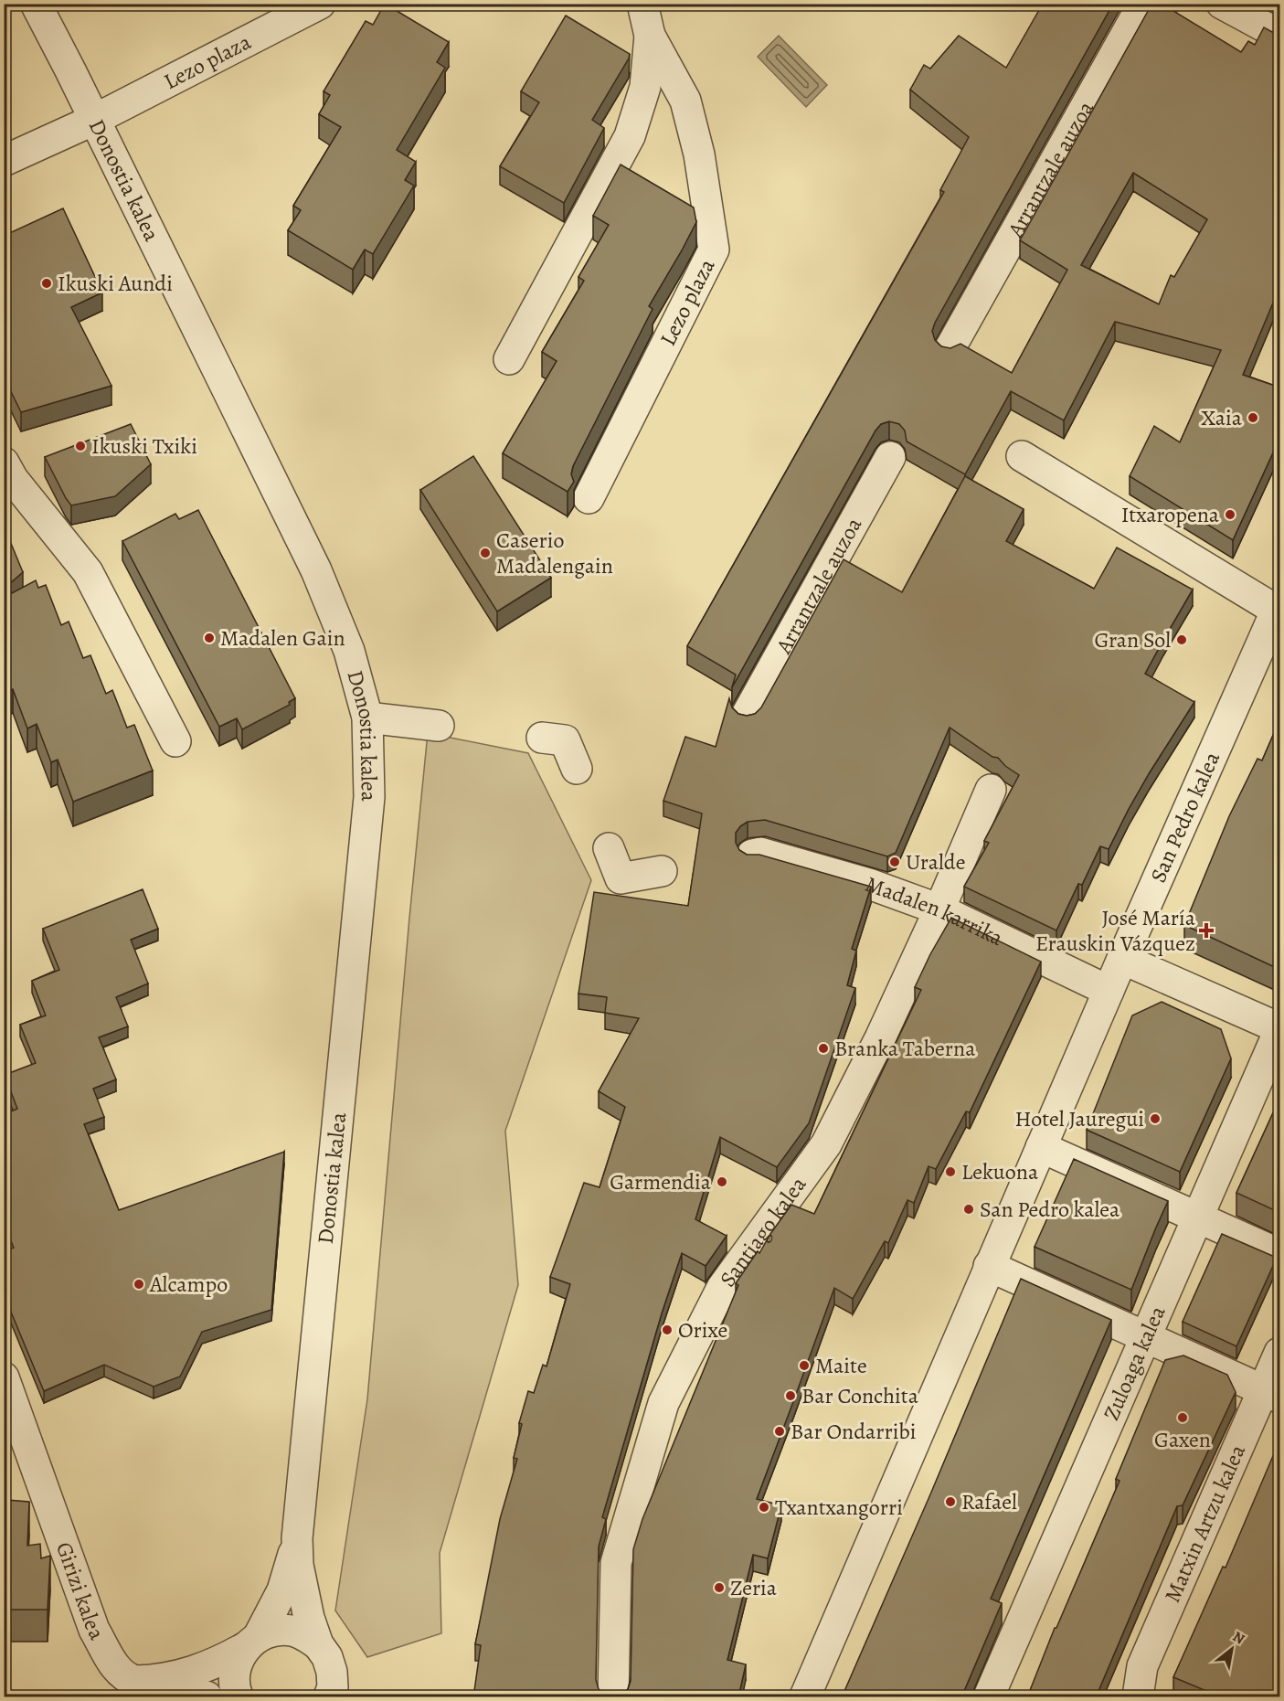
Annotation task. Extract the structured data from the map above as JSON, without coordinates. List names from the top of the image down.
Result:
{
  "streets": {
    "street": [
      "Lezo plaza",
      "Arrantzale auzoa",
      "Donostia kalea",
      "San Pedro kalea",
      "Madalen karrika",
      "Santiago kalea",
      "Zuloaga kalea",
      "Matxin Artzu kalea",
      "Girizi kalea"
    ]
  },
  "crossings": [
    ["Lezo plaza", "Donostia kalea"],
    ["Donostia kalea", "Girizi kalea"],
    ["San Pedro kalea", "Madalen karrika"],
    ["Madalen karrika", "Santiago kalea"]
  ],
  "places": {
    "other": [
      "Ikuski Aundi",
      "Xaia",
      "Ikuski Txiki",
      "Itxaropena",
      "Caserio Madalengain",
      "Madalen Gain",
      "Gran Sol",
      "Uralde",
      "Branka Taberna",
      "Hotel Jauregui",
      "Lekuona",
      "Garmendia",
      "San Pedro kalea",
      "Alcampo",
      "Orixe",
      "Maite",
      "Bar Conchita",
      "Gaxen",
      "Bar Ondarribi",
      "Rafael",
      "Txantxangorri",
      "Zeria"
    ],
    "health": ["José María Erauskin Vázquez"]
  },
  "north": "top right"
}
